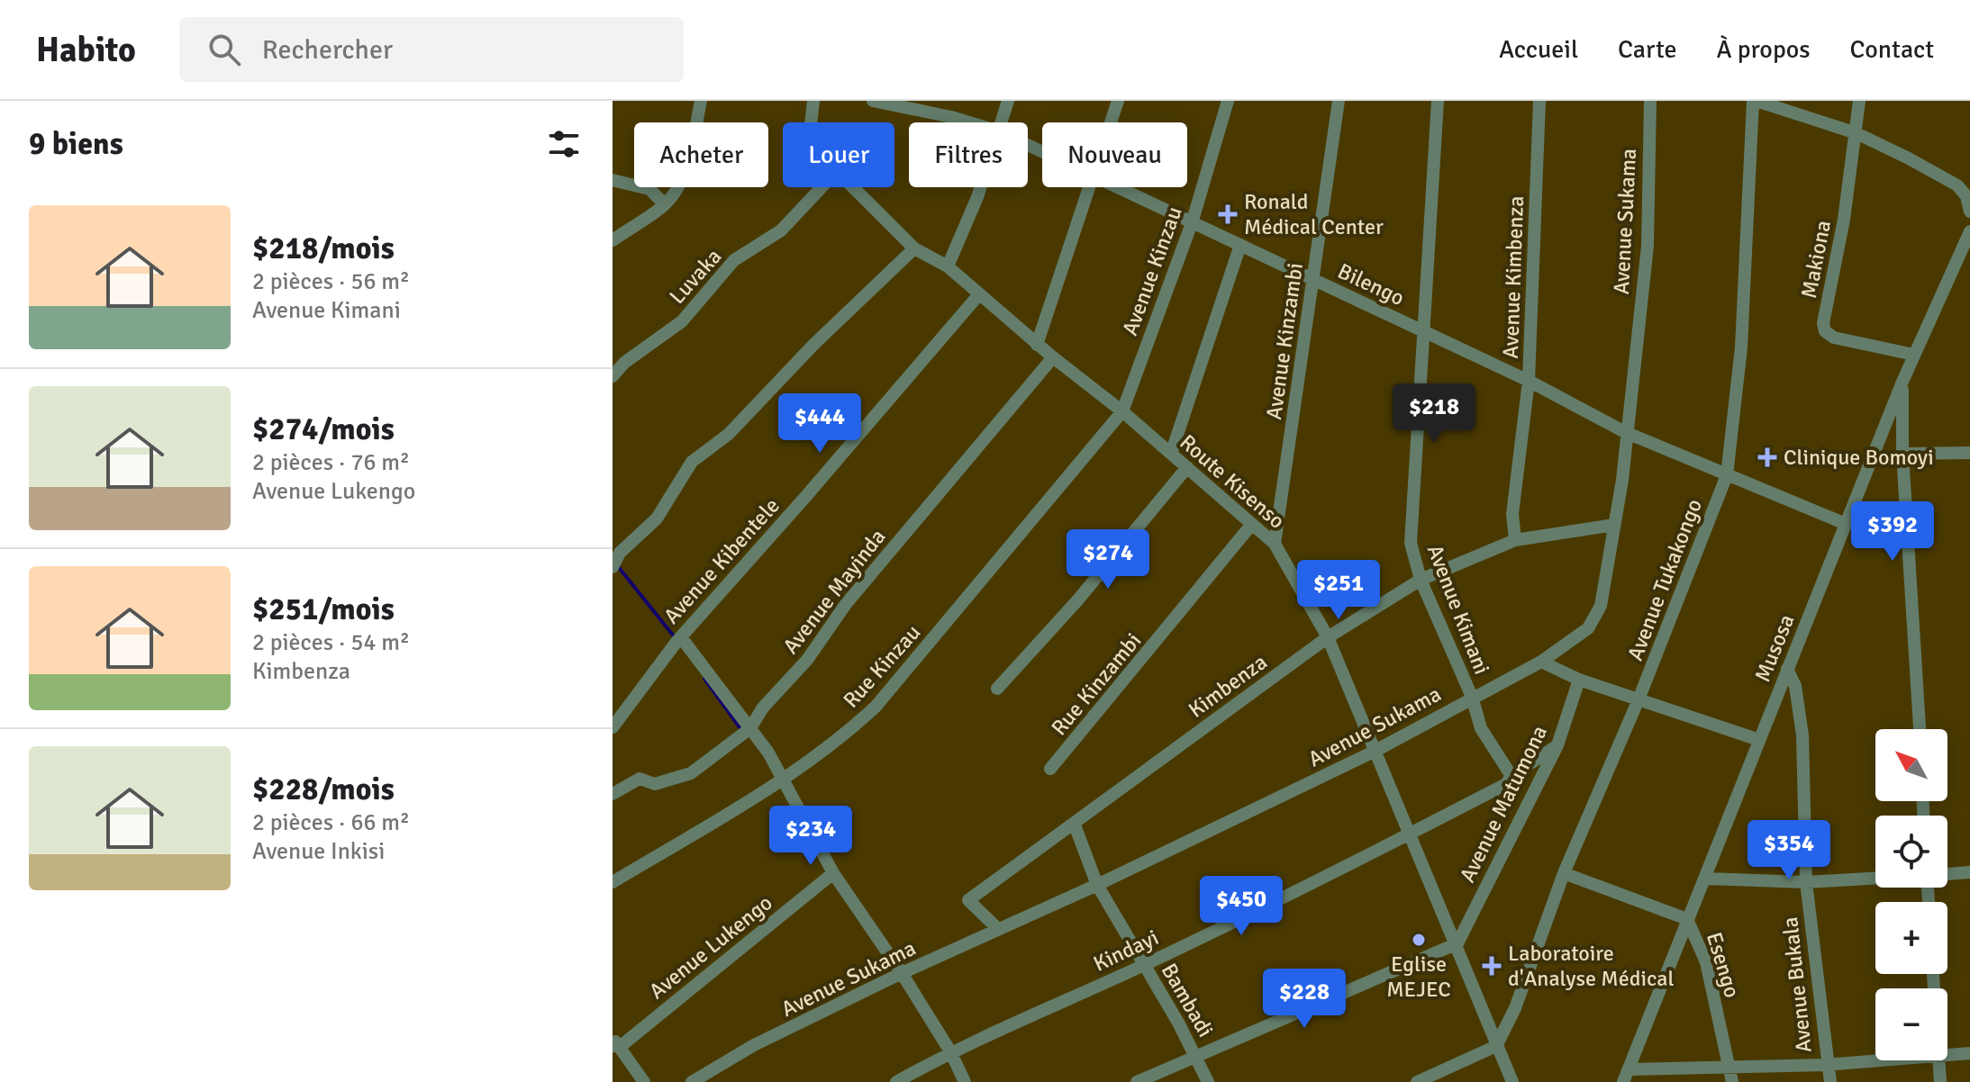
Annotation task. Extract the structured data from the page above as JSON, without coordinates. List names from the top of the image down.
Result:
{
  "streets": {
    "street": [
      "Avenue Sukama",
      "Makiona",
      "Avenue Kinzau",
      "Luvaka",
      "Avenue Kimbenza",
      "Bilengo",
      "Avenue Kinzambi",
      "Route Kisenso",
      "Avenue Kibentele",
      "Avenue Tukakongo",
      "Avenue Mayinda",
      "Avenue Kimani",
      "Musosa",
      "Rue Kinzau",
      "Rue Kinzambi",
      "Kimbenza",
      "Avenue Matumona",
      "Avenue Lukengo",
      "Kindayi",
      "Esengo",
      "Avenue Bukala",
      "Bambadi"
    ]
  },
  "crossings": [
    ["Avenue Sukama", "Bilengo"],
    ["Avenue Sukama", "Route Kisenso"],
    ["Avenue Sukama", "Avenue Kimani"],
    ["Avenue Sukama", "Kimbenza"],
    ["Avenue Sukama", "Bambadi"],
    ["Makiona", "Musosa"],
    ["Avenue Kinzau", "Bilengo"],
    ["Avenue Kinzau", "Route Kisenso"],
    ["Avenue Kinzau", "Rue Kinzau"],
    ["Avenue Kimbenza", "Bilengo"],
    ["Avenue Kimbenza", "Kimbenza"],
    ["Bilengo", "Avenue Kinzambi"],
    ["Bilengo", "Avenue Tukakongo"],
    ["Bilengo", "Avenue Kimani"],
    ["Bilengo", "Musosa"],
    ["Avenue Kinzambi", "Route Kisenso"],
    ["Route Kisenso", "Avenue Kibentele"],
    ["Route Kisenso", "Avenue Tukakongo"],
    ["Route Kisenso", "Avenue Mayinda"],
    ["Route Kisenso", "Rue Kinzau"],
    ["Route Kisenso", "Rue Kinzambi"],
    ["Route Kisenso", "Kimbenza"],
    ["Route Kisenso", "Avenue Matumona"],
    ["Route Kisenso", "Kindayi"],
    ["Avenue Tukakongo", "Esengo"],
    ["Avenue Kimani", "Kimbenza"],
    ["Avenue Kimani", "Kindayi"],
    ["Musosa", "Esengo"],
    ["Musosa", "Avenue Bukala"],
    ["Kimbenza", "Bambadi"],
    ["Avenue Matumona", "Kindayi"],
    ["Kindayi", "Bambadi"]
  ],
  "places": {
    "health": ["Ronald Médical Center", "Clinique Bomoyi", "Laboratoire d'Analyse Médical"],
    "other": ["Eglise MEJEC"]
  },
  "north": "top left",
  "page": {
    "header": "Habito",
    "search": "Rechercher",
    "nav": [
      "Accueil",
      "Carte",
      "À propos",
      "Contact"
    ],
    "heading": "9 biens",
    "chip": [
      "Acheter",
      "Louer",
      "Filtres",
      "Nouveau"
    ],
    "list": [
      {
        "name": "$218/mois",
        "note": "2 pièces · 56 m² · Avenue Kimani"
      },
      {
        "name": "$274/mois",
        "note": "2 pièces · 76 m² · Avenue Lukengo"
      },
      {
        "name": "$251/mois",
        "note": "2 pièces · 54 m² · Kimbenza"
      },
      {
        "name": "$228/mois",
        "note": "2 pièces · 66 m² · Avenue Inkisi"
      }
    ],
    "price": [
      "$218",
      "$444",
      "$392",
      "$274",
      "$251",
      "$234",
      "$354",
      "$450",
      "$228"
    ],
    "map_buttons": ["+", "−"]
  }
}
